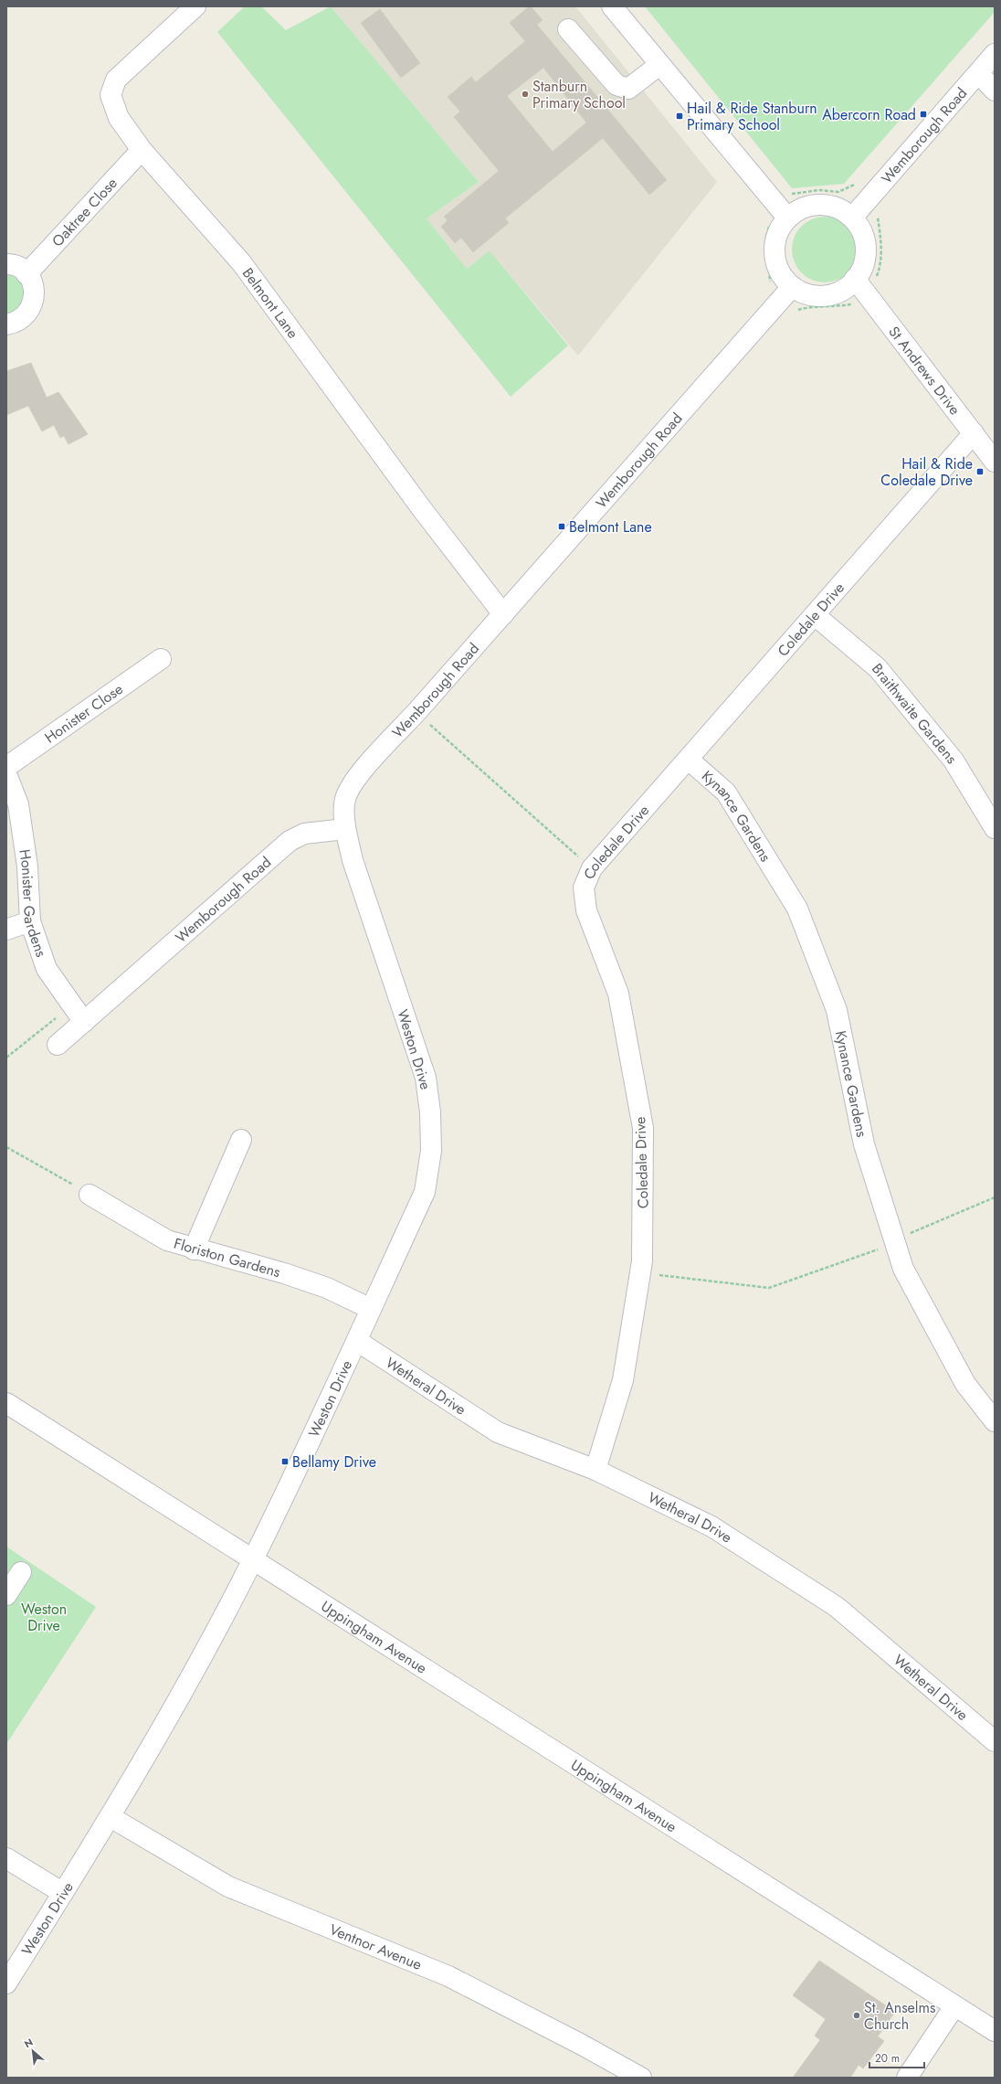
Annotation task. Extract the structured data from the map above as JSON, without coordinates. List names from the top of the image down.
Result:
{
  "streets": {
    "street": [
      "Wemborough Road",
      "Oaktree Close",
      "Belmont Lane",
      "St Andrews Drive",
      "Coledale Drive",
      "Honister Close",
      "Braithwaite Gardens",
      "Kynance Gardens",
      "Honister Gardens",
      "Weston Drive",
      "Floriston Gardens",
      "Wetheral Drive",
      "Uppingham Avenue",
      "Ventnor Avenue"
    ]
  },
  "crossings": [
    ["Wemborough Road", "Belmont Lane"],
    ["Wemborough Road", "St Andrews Drive"],
    ["Wemborough Road", "Honister Gardens"],
    ["Wemborough Road", "Weston Drive"],
    ["Oaktree Close", "Belmont Lane"],
    ["St Andrews Drive", "Coledale Drive"],
    ["Coledale Drive", "Braithwaite Gardens"],
    ["Coledale Drive", "Kynance Gardens"],
    ["Coledale Drive", "Wetheral Drive"],
    ["Weston Drive", "Floriston Gardens"],
    ["Weston Drive", "Wetheral Drive"],
    ["Weston Drive", "Uppingham Avenue"],
    ["Weston Drive", "Ventnor Avenue"]
  ],
  "parks": ["Weston Drive"],
  "places": {
    "other": ["Stanburn Primary School", "St. Anselms Church"],
    "transit": [
      "Abercorn Road",
      "Hail & Ride Stanburn Primary School",
      "Hail & Ride Coledale Drive",
      "Belmont Lane",
      "Bellamy Drive"
    ]
  },
  "scale_bar": "20 m",
  "north": "top left"
}
